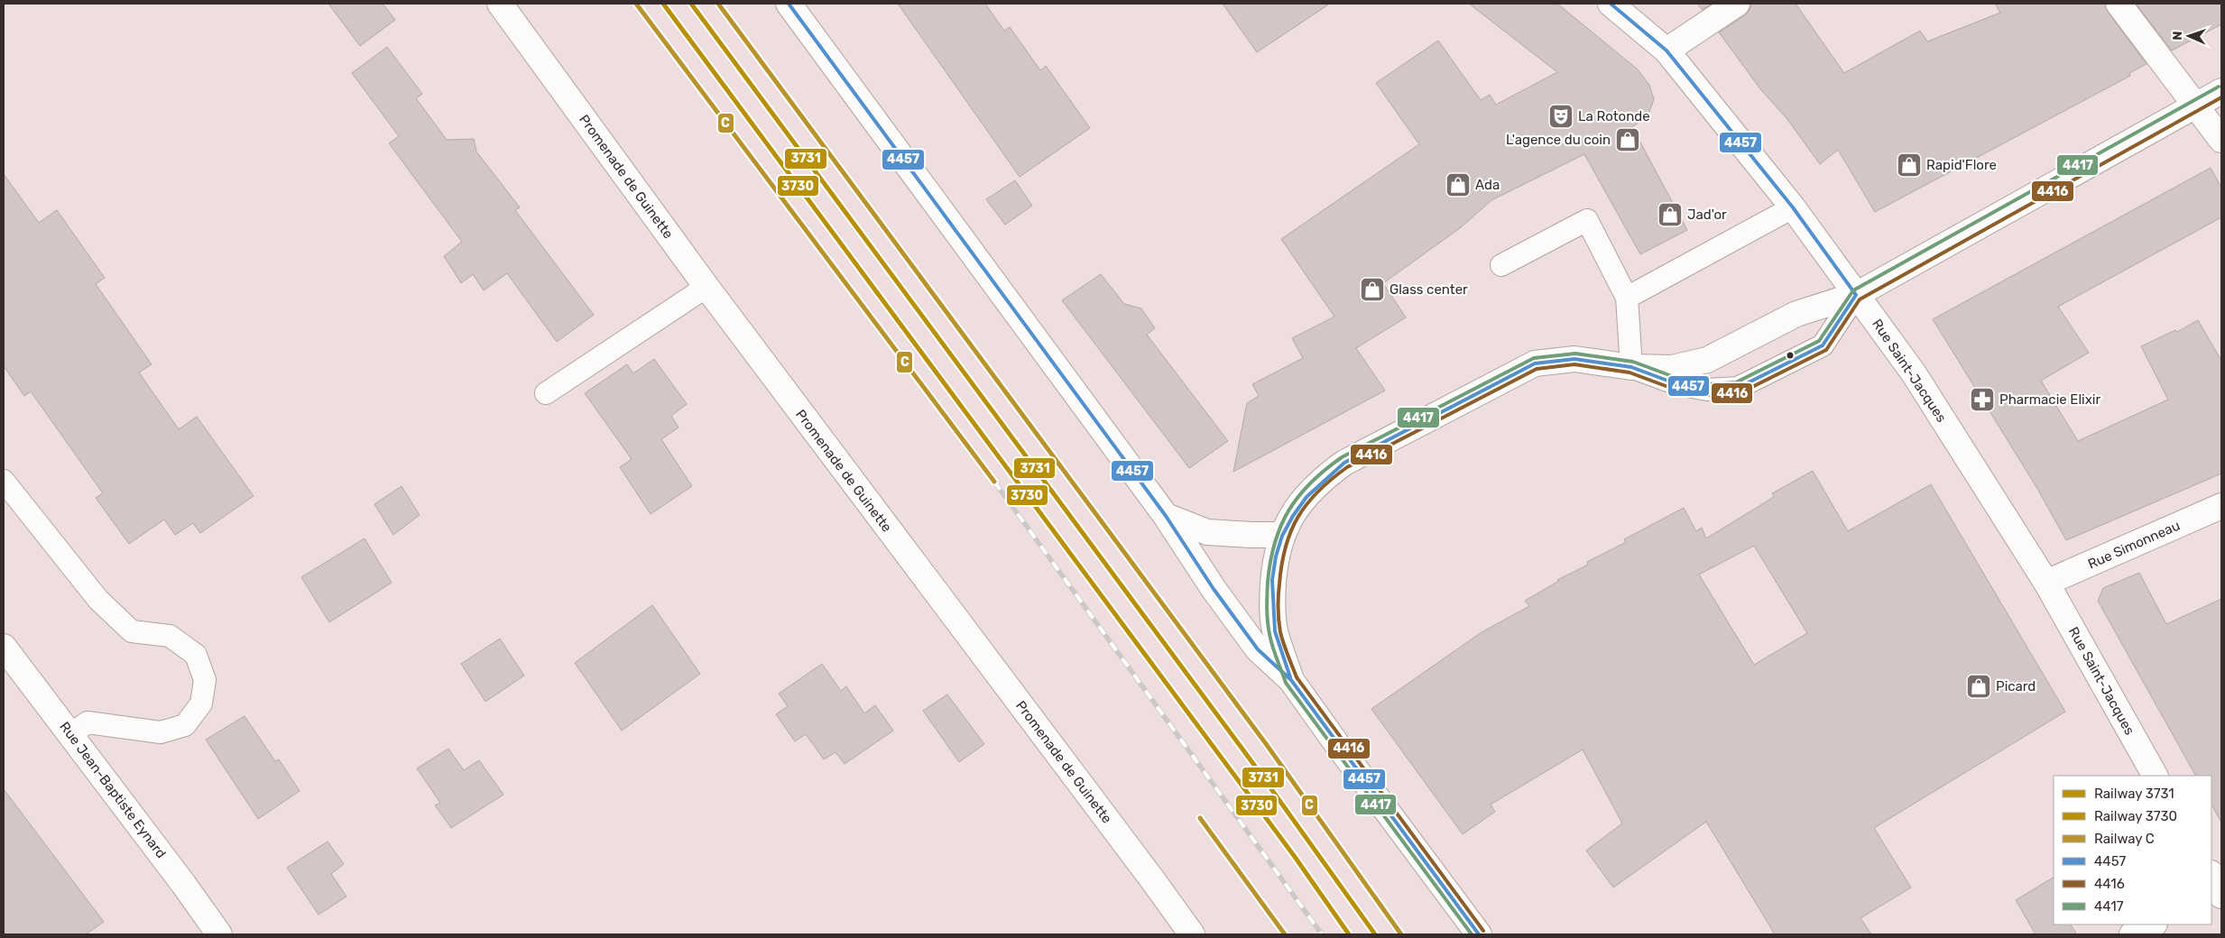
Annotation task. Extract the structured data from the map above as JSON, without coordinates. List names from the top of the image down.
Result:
{
  "streets": {
    "street": [
      "Promenade de Guinette",
      "Rue Saint-Jacques",
      "Rue Simonneau",
      "Rue Jean-Baptiste Eynard"
    ]
  },
  "crossings": [
    ["Rue Saint-Jacques", "Rue Simonneau"]
  ],
  "places": {
    "theatre": ["La Rotonde"],
    "shop": [
      "L'agence du coin",
      "Rapid'Flore",
      "Ada",
      "Jad'or",
      "Glass center",
      "Picard"
    ],
    "pharmacy": ["Pharmacie Elixir"]
  },
  "lines": [
    "rail line 3731",
    "rail line 3730",
    "rail line C",
    "transit line 4457",
    "transit line 4417",
    "transit line 4416"
  ],
  "legend": [
    "Railway 3731",
    "Railway 3730",
    "Railway C",
    "4457",
    "4416",
    "4417"
  ],
  "north": "left"
}
